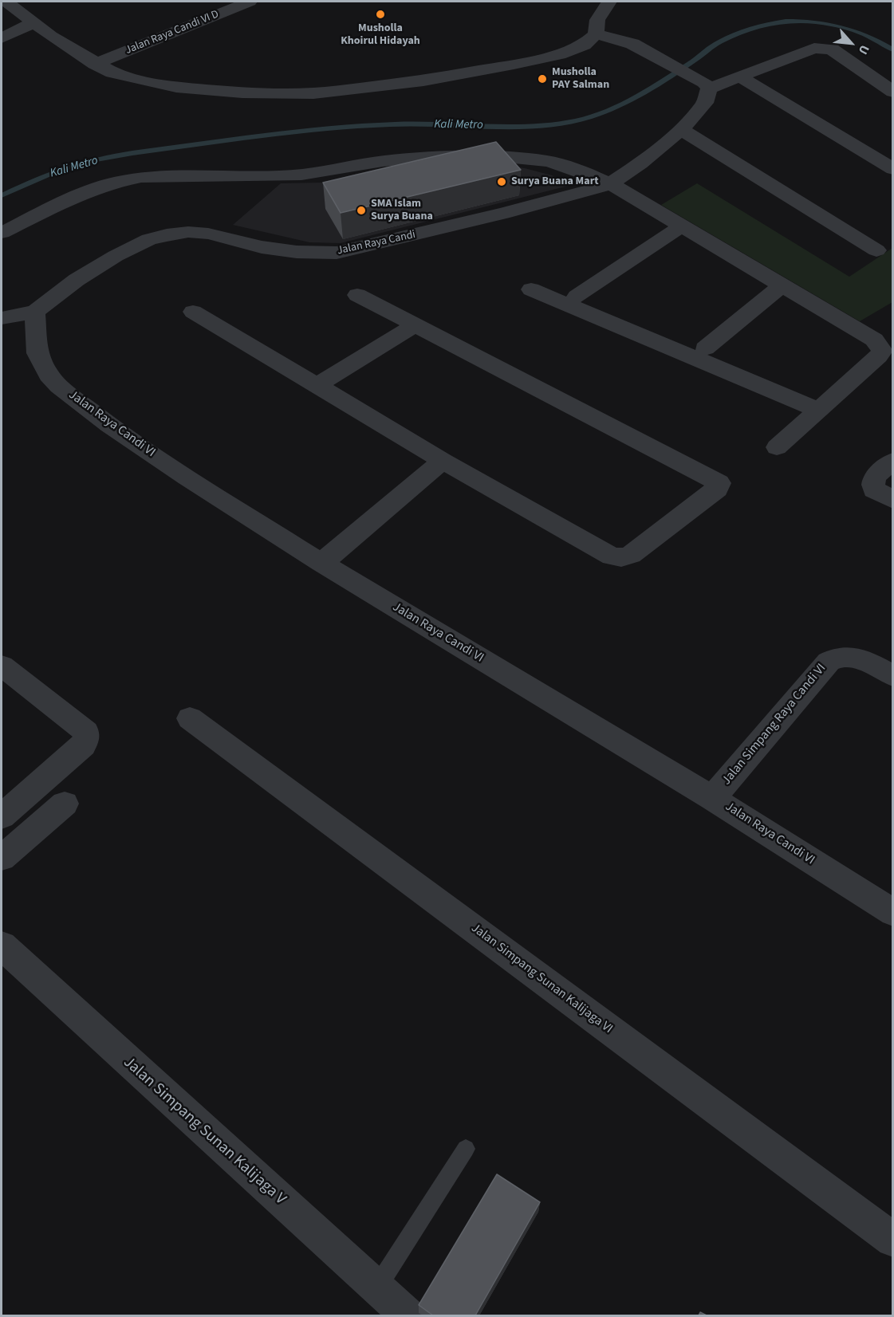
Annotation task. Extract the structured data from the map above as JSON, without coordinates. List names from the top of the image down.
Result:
{
  "streets": {
    "street": [
      "Jalan Raya Candi VI D",
      "Jalan Raya Candi",
      "Jalan Raya Candi VI",
      "Jalan Simpang Raya Candi VI",
      "Jalan Simpang Sunan Kalijaga VI",
      "Jalan Simpang Sunan Kalijaga V"
    ]
  },
  "crossings": [
    ["Jalan Raya Candi", "Jalan Raya Candi VI"],
    ["Jalan Raya Candi VI", "Jalan Simpang Raya Candi VI"]
  ],
  "water": ["Kali Metro"],
  "places": [
    "Musholla Khoirul Hidayah",
    "Musholla PAY Salman",
    "Surya Buana Mart",
    "SMA Islam Surya Buana"
  ],
  "north": "bottom right"
}
